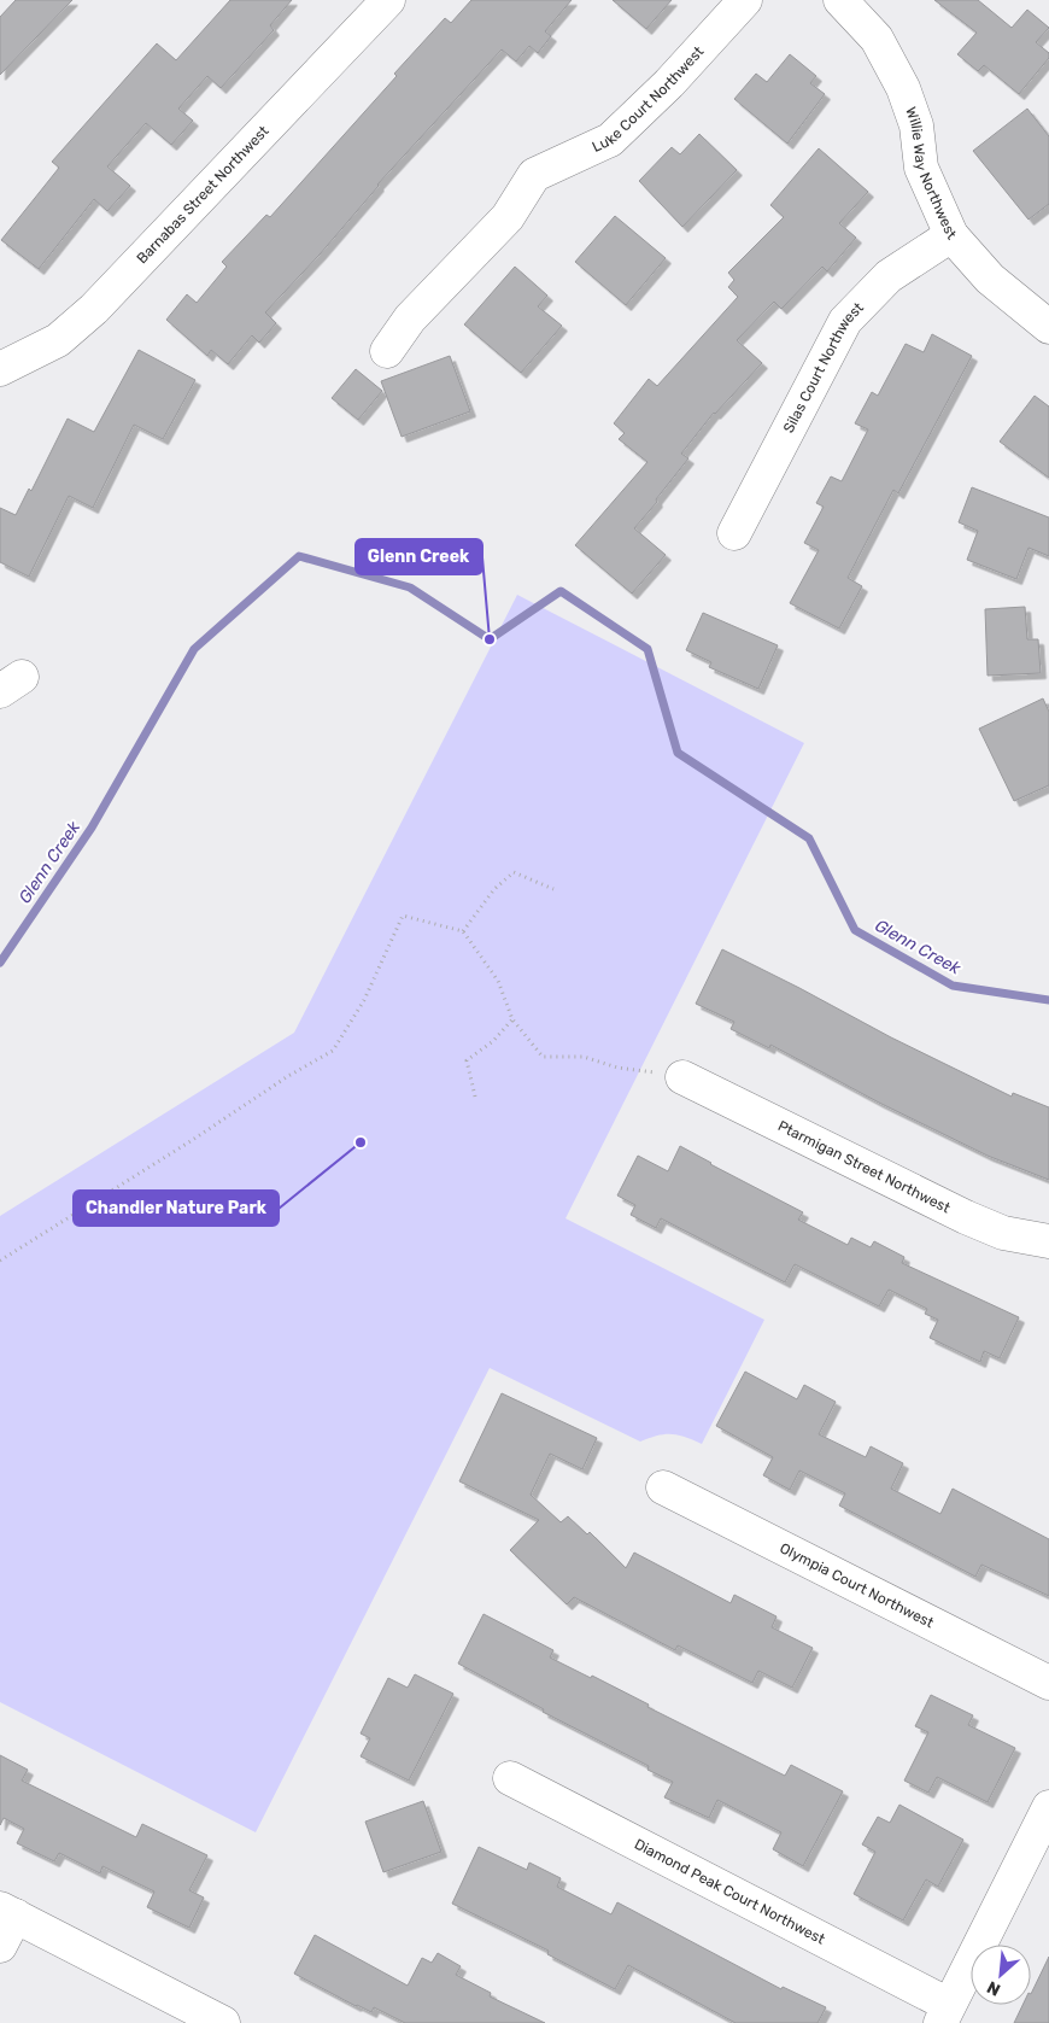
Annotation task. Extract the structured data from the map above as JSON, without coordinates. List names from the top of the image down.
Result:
{
  "streets": {
    "street": [
      "Luke Court Northwest",
      "Willie Way Northwest",
      "Barnabas Street Northwest",
      "Silas Court Northwest",
      "Ptarmigan Street Northwest",
      "Olympia Court Northwest",
      "Diamond Peak Court Northwest"
    ]
  },
  "crossings": [
    ["Willie Way Northwest", "Silas Court Northwest"]
  ],
  "water": ["Glenn Creek"],
  "places": ["Glenn Creek", "Chandler Nature Park"],
  "north": "bottom left"
}
